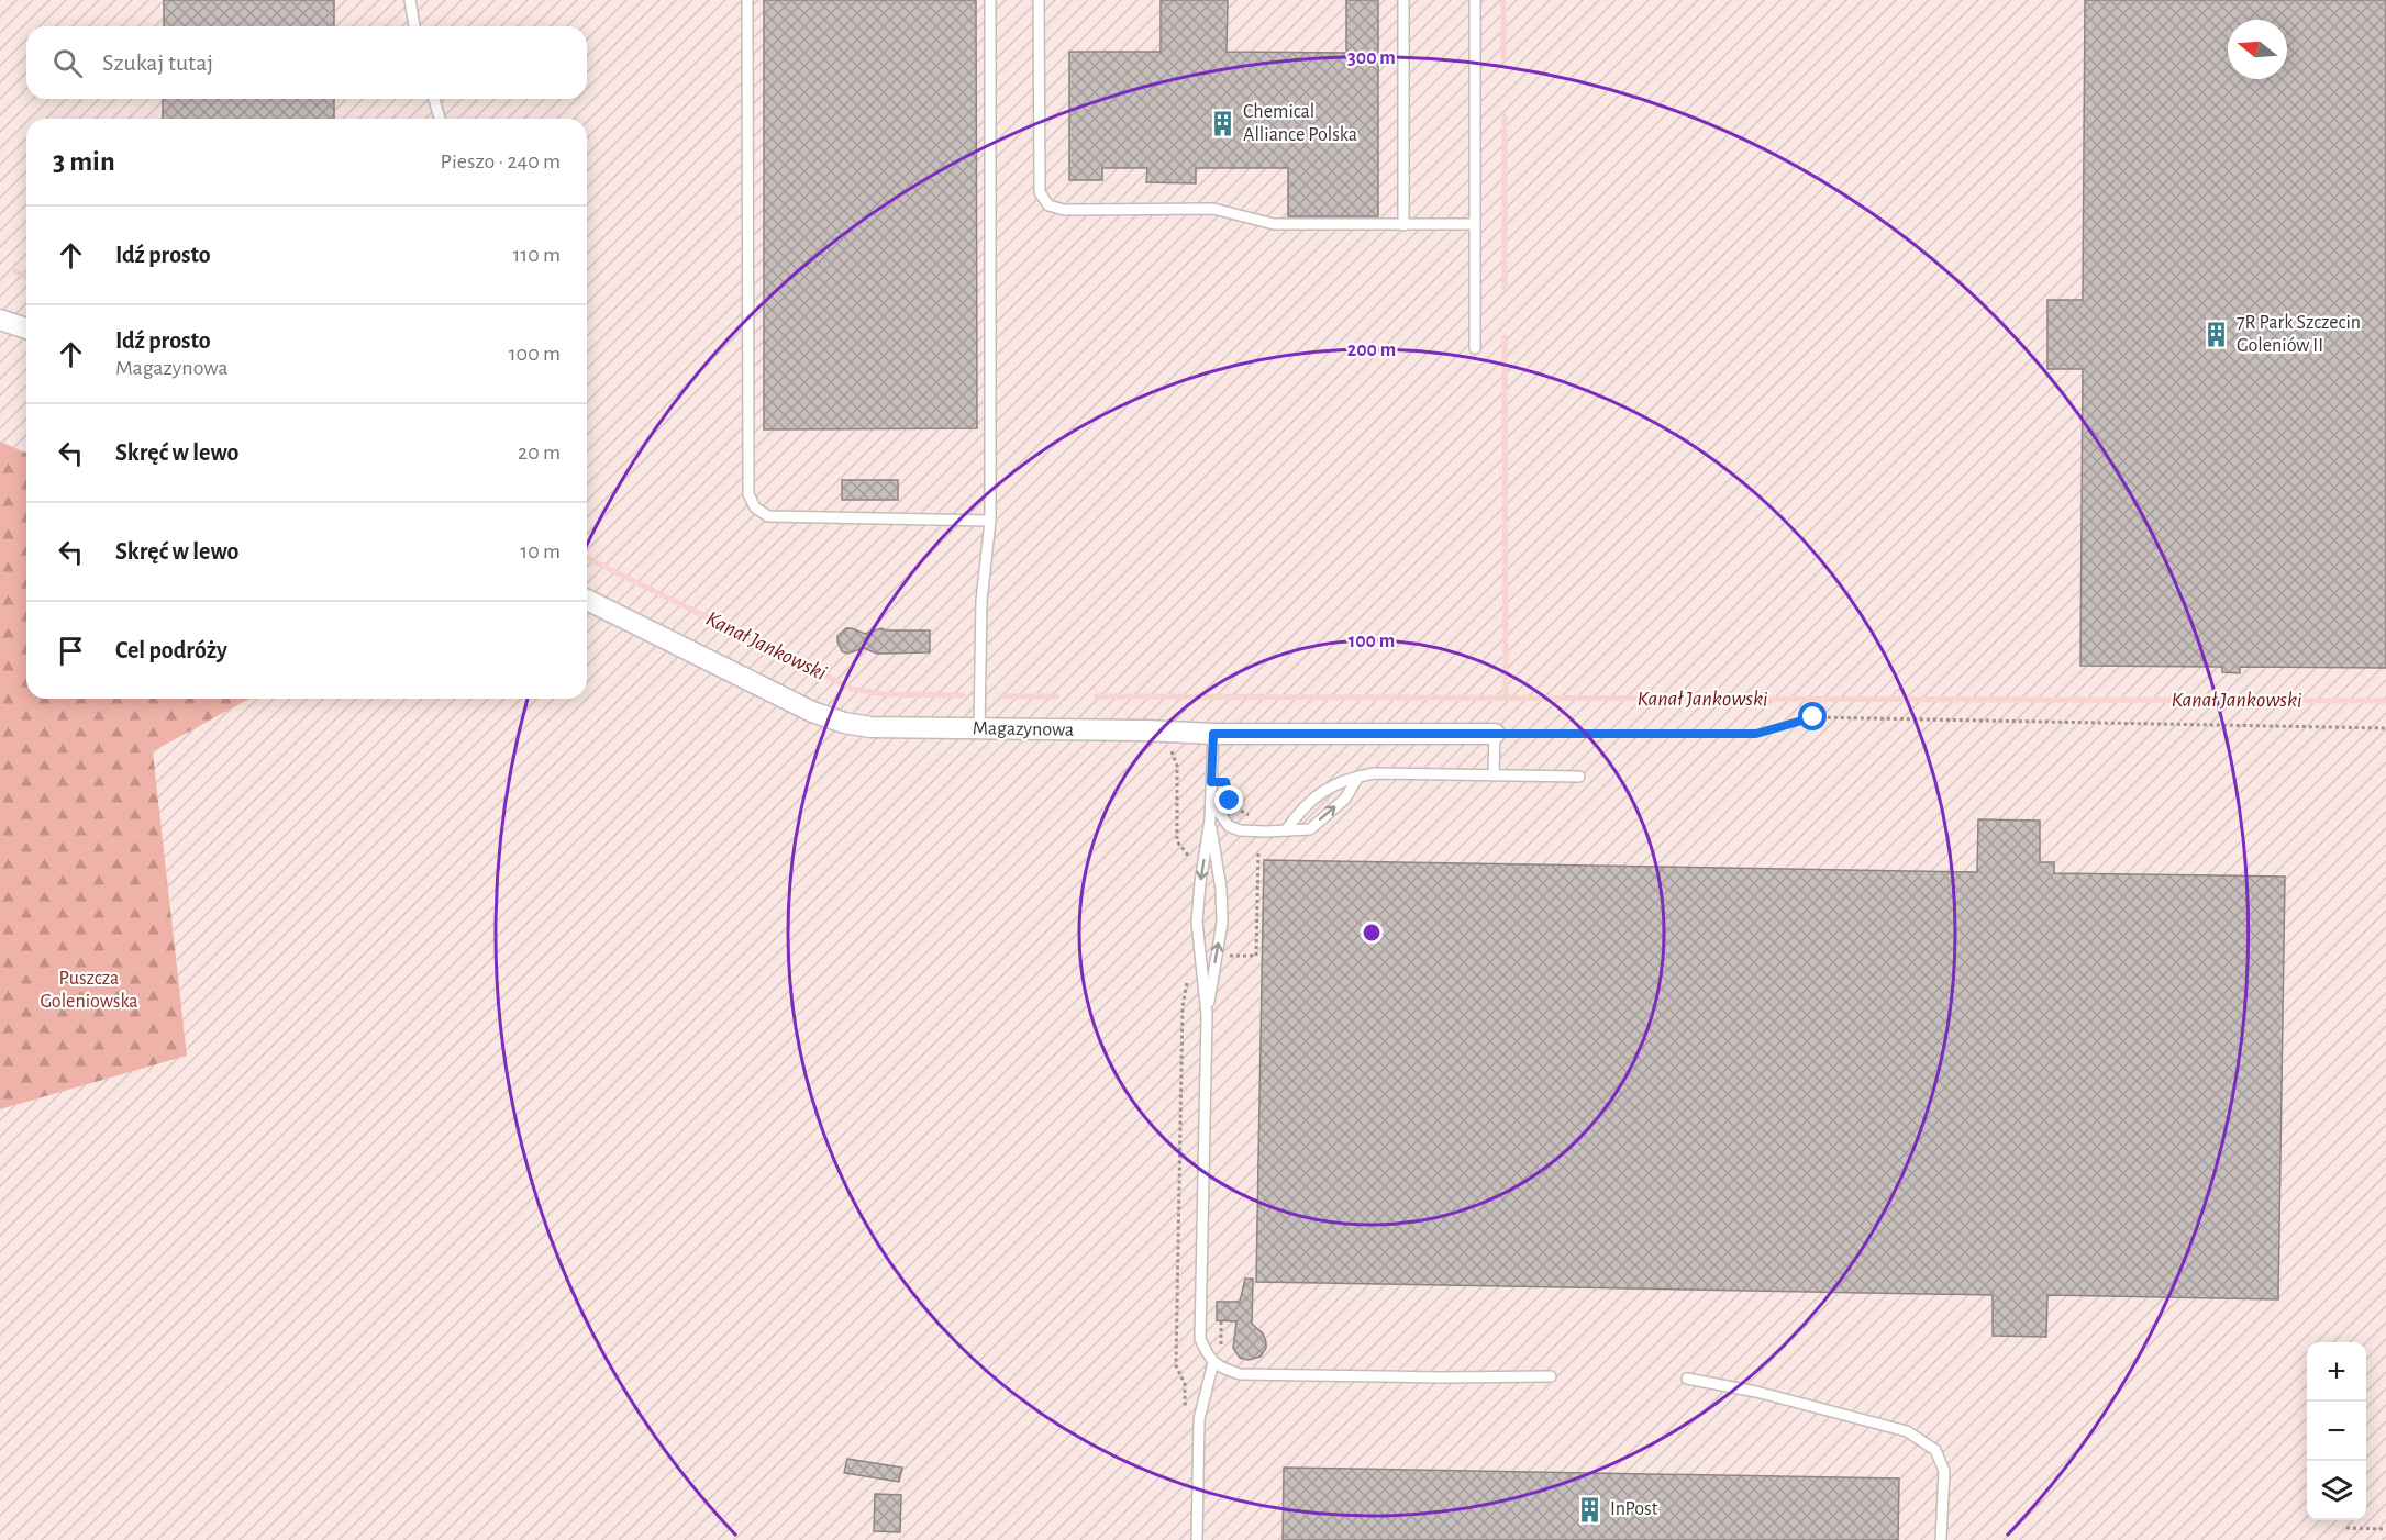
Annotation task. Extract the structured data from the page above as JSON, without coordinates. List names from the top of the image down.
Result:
{
  "streets": {
    "street": ["Magazynowa"]
  },
  "water": ["Kanał Jankowski"],
  "parks": ["Puszcza Goleniowska"],
  "places": {
    "building": ["Chemical Alliance Polska", "7R Park Szczecin Goleniów II", "InPost"]
  },
  "north": "left",
  "page": {
    "search": "Szukaj tutaj",
    "heading": ["3 min", "Pieszo · 240 m"],
    "list": [
      ["Idź prosto", "110 m"],
      ["Idź prosto", "Magazynowa", "100 m"],
      ["Skręć w lewo", "20 m"],
      ["Skręć w lewo", "10 m"],
      "Cel podróży"
    ],
    "map_buttons": ["+", "−"]
  },
  "rings": ["300 m", "200 m", "100 m"]
}
